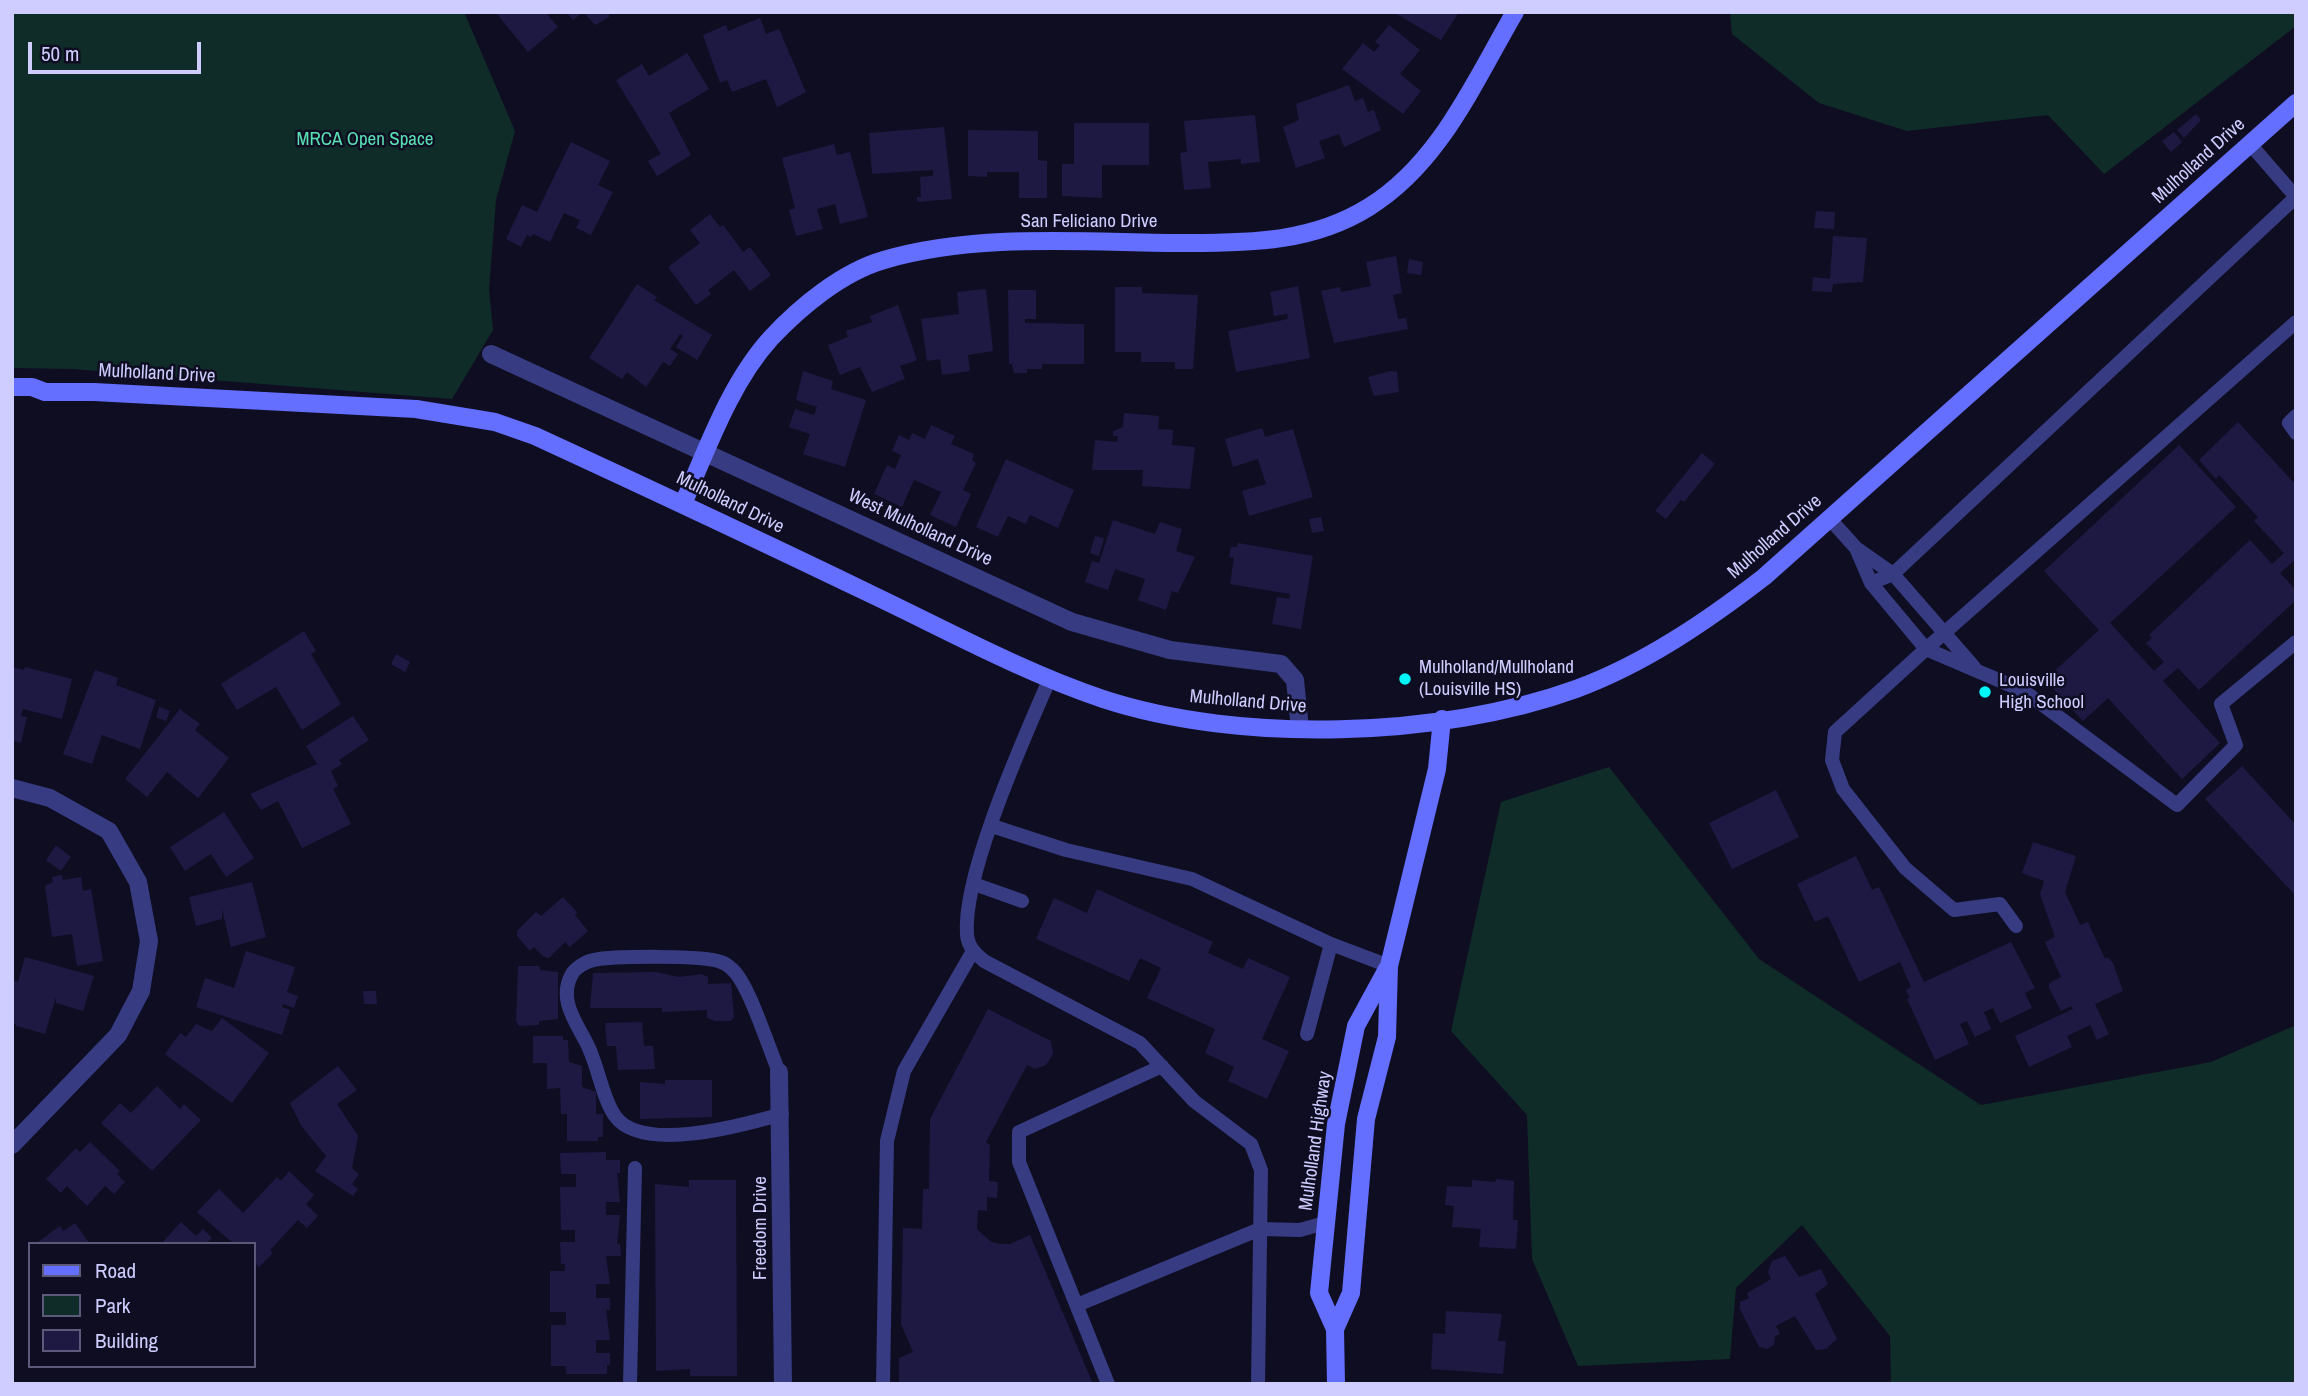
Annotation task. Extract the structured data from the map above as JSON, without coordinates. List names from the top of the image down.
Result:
{
  "streets": {
    "main road": ["Mulholland Drive", "San Feliciano Drive", "Mulholland Highway"],
    "street": ["West Mulholland Drive", "Freedom Drive"]
  },
  "crossings": [
    ["Mulholland Drive", "San Feliciano Drive"],
    ["Mulholland Drive", "West Mulholland Drive"],
    ["Mulholland Drive", "Mulholland Highway"],
    ["San Feliciano Drive", "West Mulholland Drive"]
  ],
  "parks": ["MRCA Open Space"],
  "places": ["Mulholland/Mullholand (Louisville HS)", "Louisville High School"],
  "legend": ["Road", "Park", "Building"],
  "scale_bar": "50 m"
}
